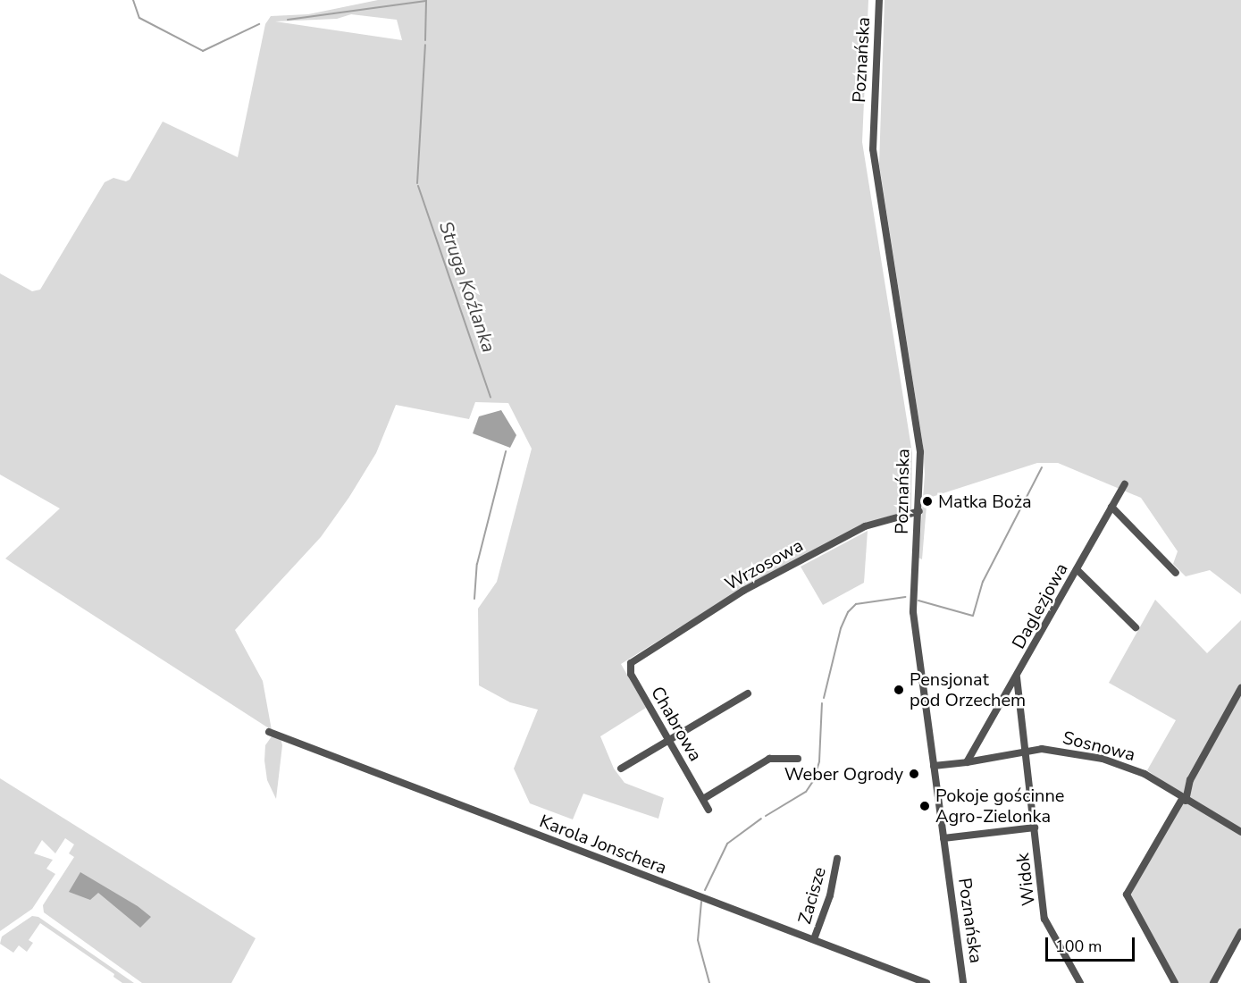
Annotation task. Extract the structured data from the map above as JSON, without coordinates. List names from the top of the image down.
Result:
{
  "streets": {
    "street": [
      "Poznańska",
      "Wrzosowa",
      "Daglezjowa",
      "Chabrowa",
      "Sosnowa",
      "Karola Jonschera",
      "Widok",
      "Zacisze"
    ]
  },
  "crossings": [
    ["Poznańska", "Wrzosowa"],
    ["Poznańska", "Sosnowa"],
    ["Poznańska", "Widok"],
    ["Wrzosowa", "Chabrowa"],
    ["Daglezjowa", "Sosnowa"],
    ["Sosnowa", "Widok"],
    ["Karola Jonschera", "Zacisze"]
  ],
  "water": ["Struga Koźlanka"],
  "places": [
    "Matka Boża",
    "Pensjonat pod Orzechem",
    "Weber Ogrody",
    "Pokoje gościnne Agro-Zielonka"
  ],
  "scale_bar": "100 m"
}
